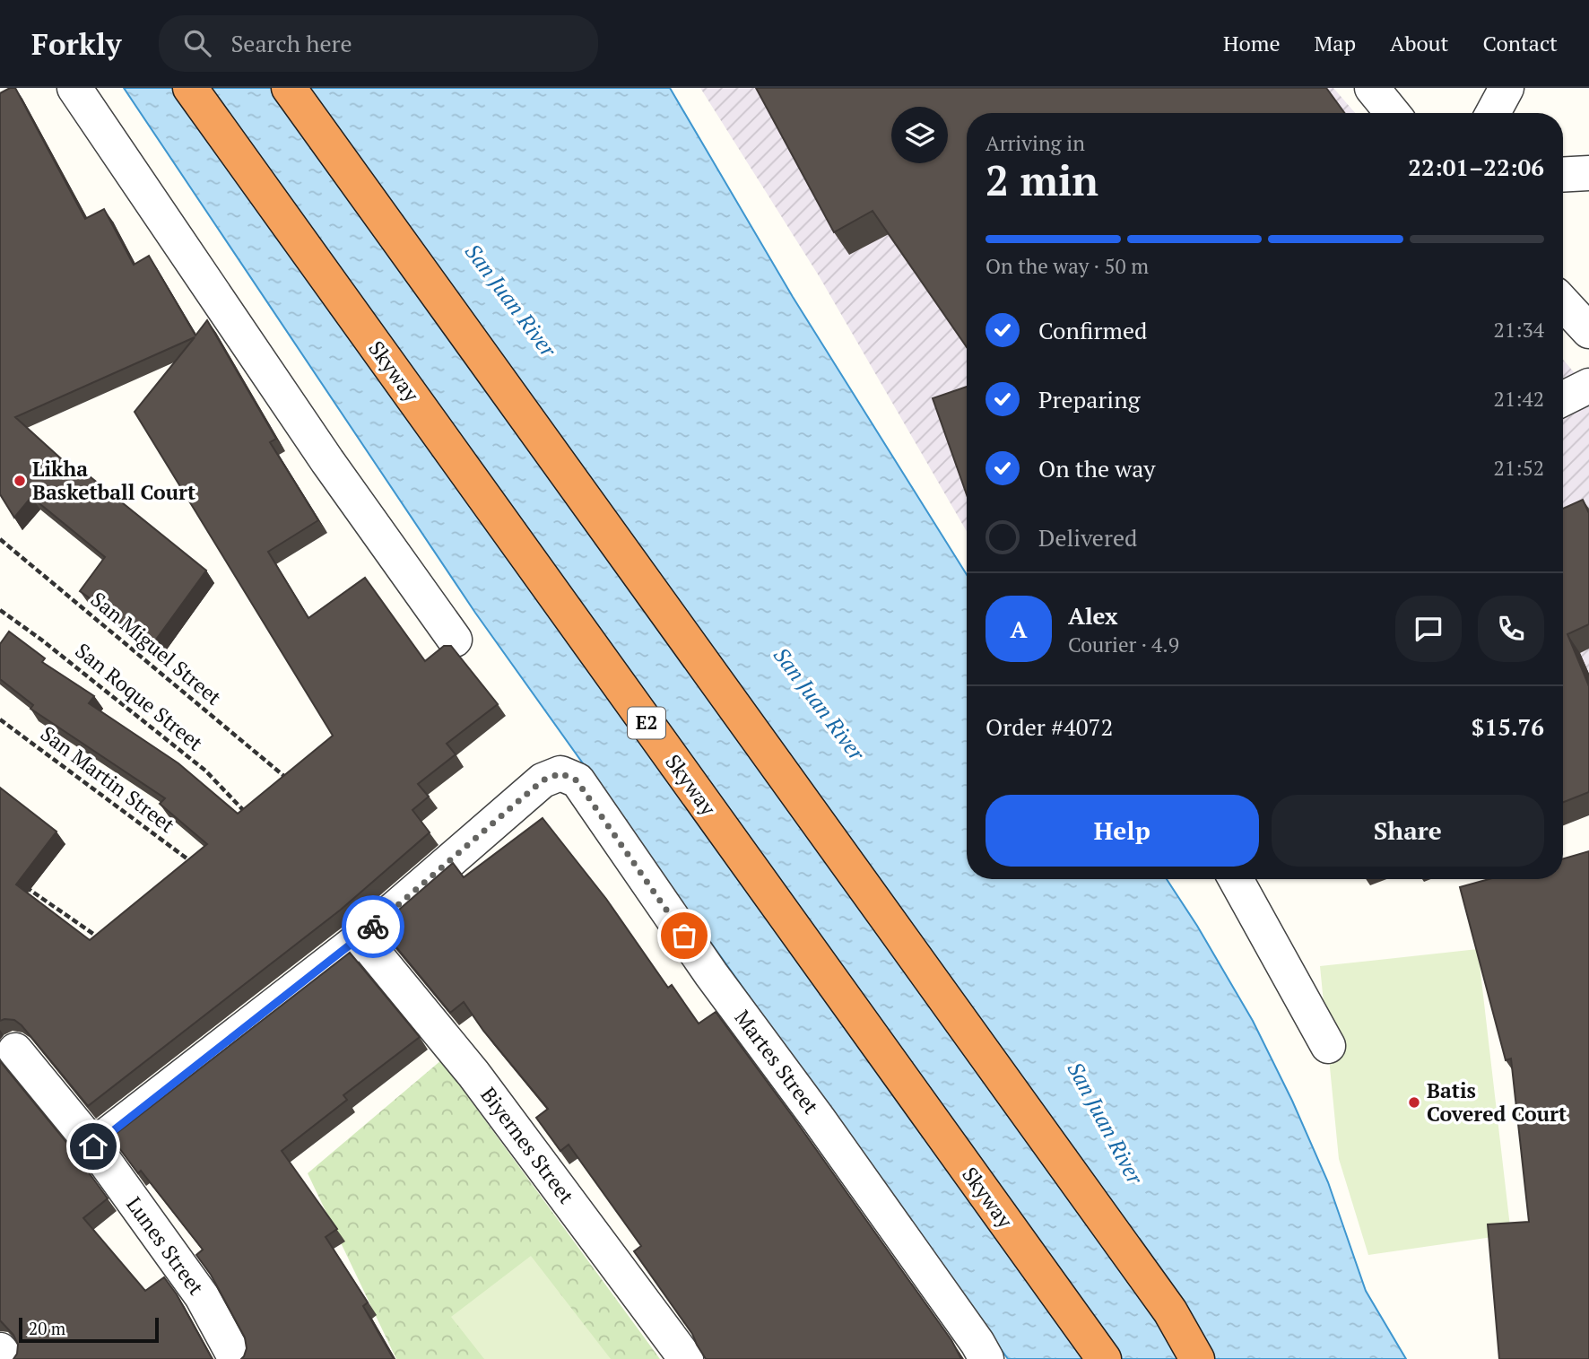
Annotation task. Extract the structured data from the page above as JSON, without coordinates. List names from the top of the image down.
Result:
{
  "streets": {
    "highway": ["Skyway", "E2"],
    "street": ["Martes Street", "Biyernes Street", "Lunes Street"],
    "path": ["San Miguel Street", "San Roque Street", "San Martin Street"]
  },
  "crossings": [
    ["Martes Street", "Biyernes Street"]
  ],
  "water": ["San Juan River"],
  "places": ["Likha Basketball Court", "Batis Covered Court"],
  "scale_bar": "20 m",
  "page": {
    "header": "Forkly",
    "search": "Search here",
    "nav": [
      "Home",
      "Map",
      "About",
      "Contact"
    ],
    "heading": ["2 min", "Arriving in", "22:01–22:06"],
    "panel": [
      "Alex",
      "Courier · 4.9",
      "Order #4072",
      "$15.76"
    ],
    "bar": "On the way · 50 m",
    "list": [
      ["Confirmed", "21:34"],
      ["Preparing", "21:42"],
      ["On the way", "21:52"],
      "Delivered"
    ],
    "round": "A",
    "buttons": ["Help", "Share"],
    "scale": "20 m"
  }
}
